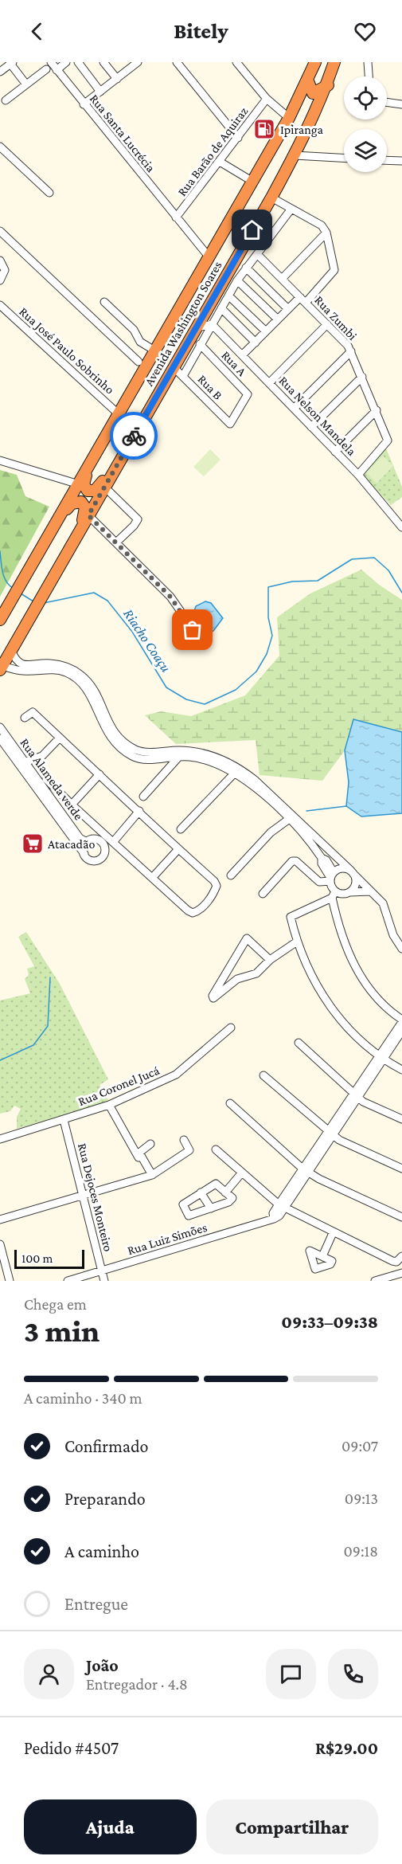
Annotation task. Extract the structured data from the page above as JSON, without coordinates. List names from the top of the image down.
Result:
{
  "streets": {
    "highway": ["Avenida Washington Soares"],
    "street": [
      "Rua Santa Lucrécia",
      "Rua Barão de Aquiraz",
      "Rua Zumbi",
      "Rua José Paulo Sobrinho",
      "Rua A",
      "Rua B",
      "Rua Nelson Mandela",
      "Rua Alameda verde",
      "Rua Coronel Jucá",
      "Rua Dejoces Monteiro",
      "Rua Luiz Simões"
    ]
  },
  "crossings": [
    ["Rua Santa Lucrécia", "Rua Barão de Aquiraz"],
    ["Rua Santa Lucrécia", "Avenida Washington Soares"],
    ["Rua Zumbi", "Avenida Washington Soares"],
    ["Rua Zumbi", "Rua Nelson Mandela"],
    ["Avenida Washington Soares", "Rua José Paulo Sobrinho"],
    ["Avenida Washington Soares", "Rua A"],
    ["Avenida Washington Soares", "Rua B"],
    ["Avenida Washington Soares", "Rua Nelson Mandela"],
    ["Rua A", "Rua B"],
    ["Rua Coronel Jucá", "Rua Dejoces Monteiro"],
    ["Rua Dejoces Monteiro", "Rua Luiz Simões"]
  ],
  "water": ["Riacho Coaçu"],
  "places": {
    "fuel station": ["Ipiranga"],
    "supermarket": ["Atacadão"]
  },
  "scale_bar": "100 m",
  "page": {
    "header": "Bitely",
    "scale": "100 m",
    "heading": ["3 min", "Chega em", "09:33–09:38"],
    "panel": [
      "João",
      "Entregador · 4.8",
      "Pedido #4507",
      "R$29.00"
    ],
    "bar": "A caminho · 340 m",
    "list": [
      ["Confirmado", "09:07"],
      ["Preparando", "09:13"],
      ["A caminho", "09:18"],
      "Entregue"
    ],
    "buttons": ["Ajuda", "Compartilhar"]
  }
}
